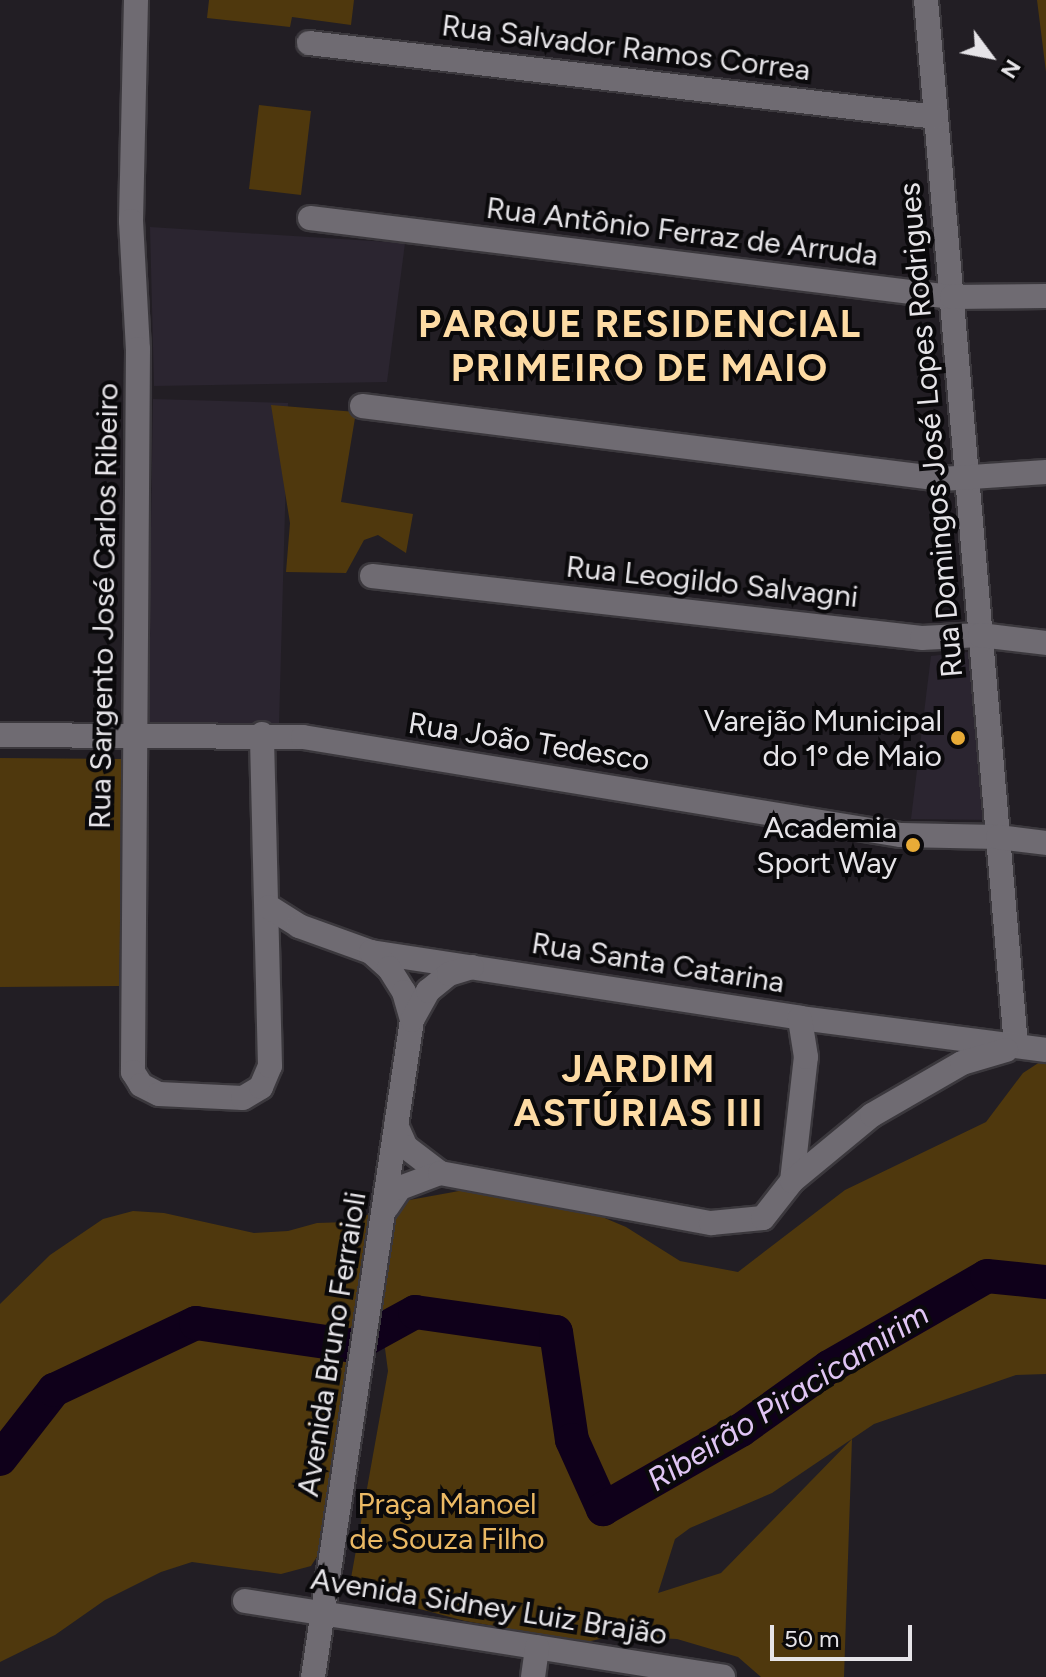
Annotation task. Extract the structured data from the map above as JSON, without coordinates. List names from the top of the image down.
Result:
{
  "streets": {
    "street": [
      "Rua Salvador Ramos Correa",
      "Rua Antônio Ferraz de Arruda",
      "Rua Domingos José Lopes Rodrigues",
      "Rua Leogildo Salvagni",
      "Rua Sargento José Carlos Ribeiro",
      "Rua João Tedesco",
      "Rua Santa Catarina",
      "Avenida Bruno Ferraioli",
      "Avenida Sidney Luiz Brajão"
    ]
  },
  "crossings": [
    ["Rua Salvador Ramos Correa", "Rua Domingos José Lopes Rodrigues"],
    ["Rua Antônio Ferraz de Arruda", "Rua Domingos José Lopes Rodrigues"],
    ["Rua Domingos José Lopes Rodrigues", "Rua Leogildo Salvagni"],
    ["Rua Domingos José Lopes Rodrigues", "Rua João Tedesco"],
    ["Rua Domingos José Lopes Rodrigues", "Rua Santa Catarina"],
    ["Rua Sargento José Carlos Ribeiro", "Rua João Tedesco"],
    ["Rua Sargento José Carlos Ribeiro", "Rua Santa Catarina"],
    ["Rua Santa Catarina", "Avenida Bruno Ferraioli"],
    ["Avenida Bruno Ferraioli", "Avenida Sidney Luiz Brajão"]
  ],
  "districts": ["PARQUE RESIDENCIAL PRIMEIRO DE MAIO", "JARDIM ASTÚRIAS III"],
  "water": ["Ribeirão Piracicamirim"],
  "parks": ["Praça Manoel de Souza Filho"],
  "places": ["Varejão Municipal do 1º de Maio", "Academia Sport Way"],
  "scale_bar": "50 m",
  "north": "bottom right"
}
